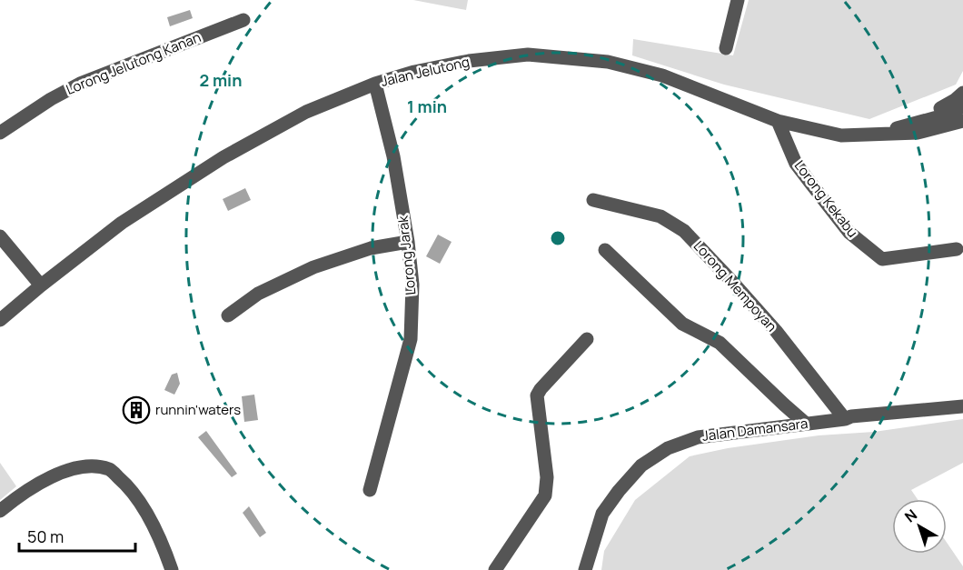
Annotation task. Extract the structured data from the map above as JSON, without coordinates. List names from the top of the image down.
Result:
{
  "streets": {
    "street": [
      "Lorong Jelutong Kanan",
      "Jalan Jelutong",
      "Lorong Kekabu",
      "Lorong Jarak",
      "Lorong Mempoyan",
      "Jalan Damansara"
    ]
  },
  "crossings": [
    ["Jalan Jelutong", "Lorong Kekabu"],
    ["Jalan Jelutong", "Lorong Jarak"],
    ["Lorong Mempoyan", "Jalan Damansara"]
  ],
  "places": {
    "building": ["runnin'waters"]
  },
  "scale_bar": "50 m",
  "north": "top left",
  "rings": ["2 min", "1 min"]
}
